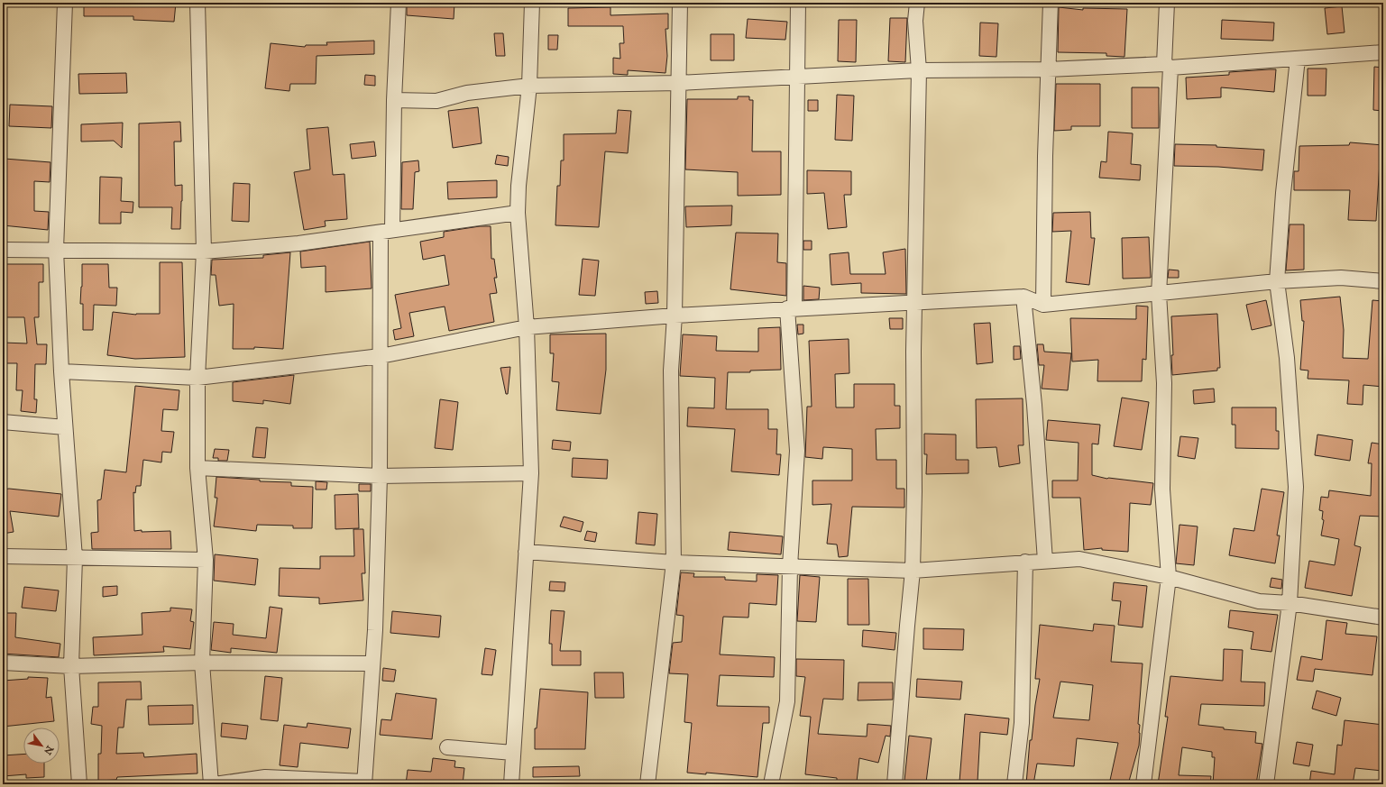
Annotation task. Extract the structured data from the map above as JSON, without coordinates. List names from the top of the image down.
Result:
{
  "north": "bottom right"
}
